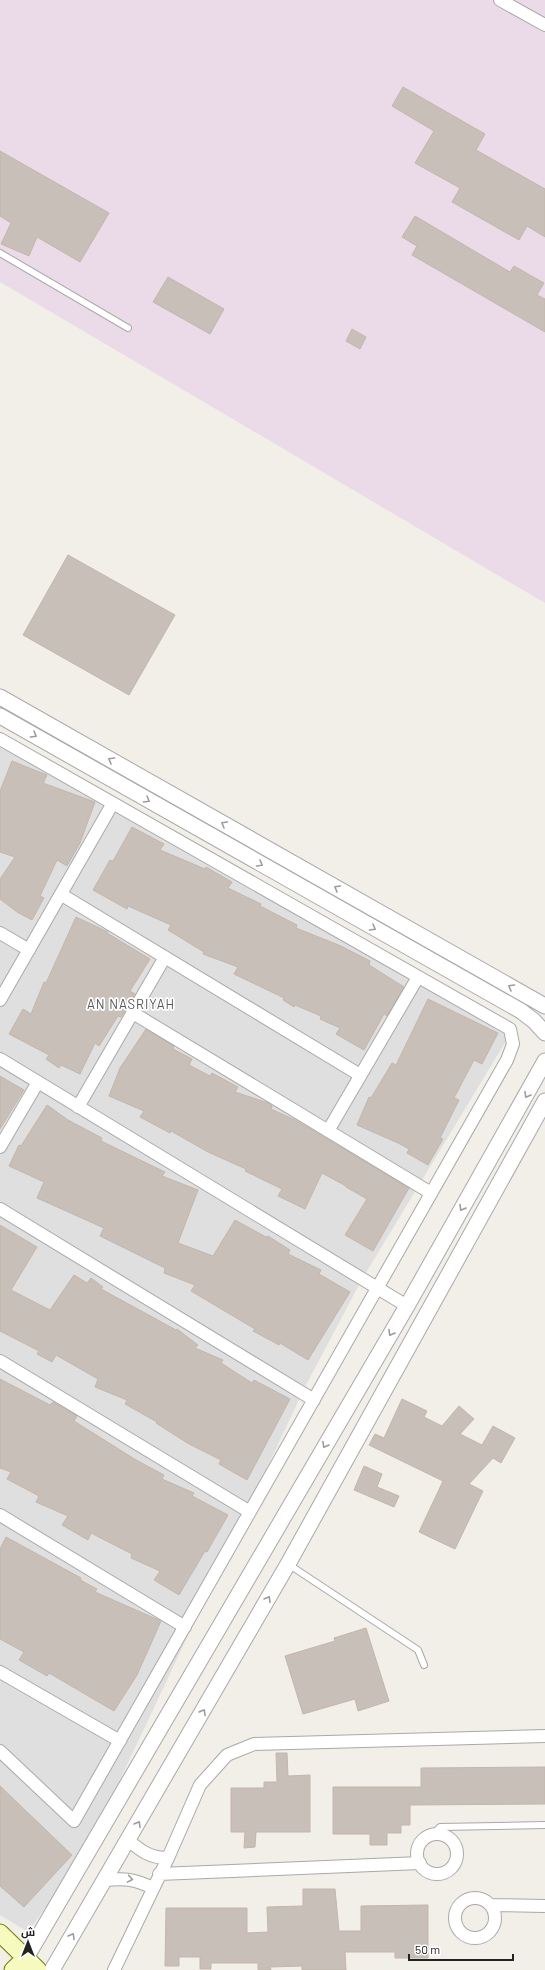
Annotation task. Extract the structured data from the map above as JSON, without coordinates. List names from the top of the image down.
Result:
{
  "districts": ["AN NASRIYAH"],
  "scale_bar": "50 m",
  "north": "top"
}
